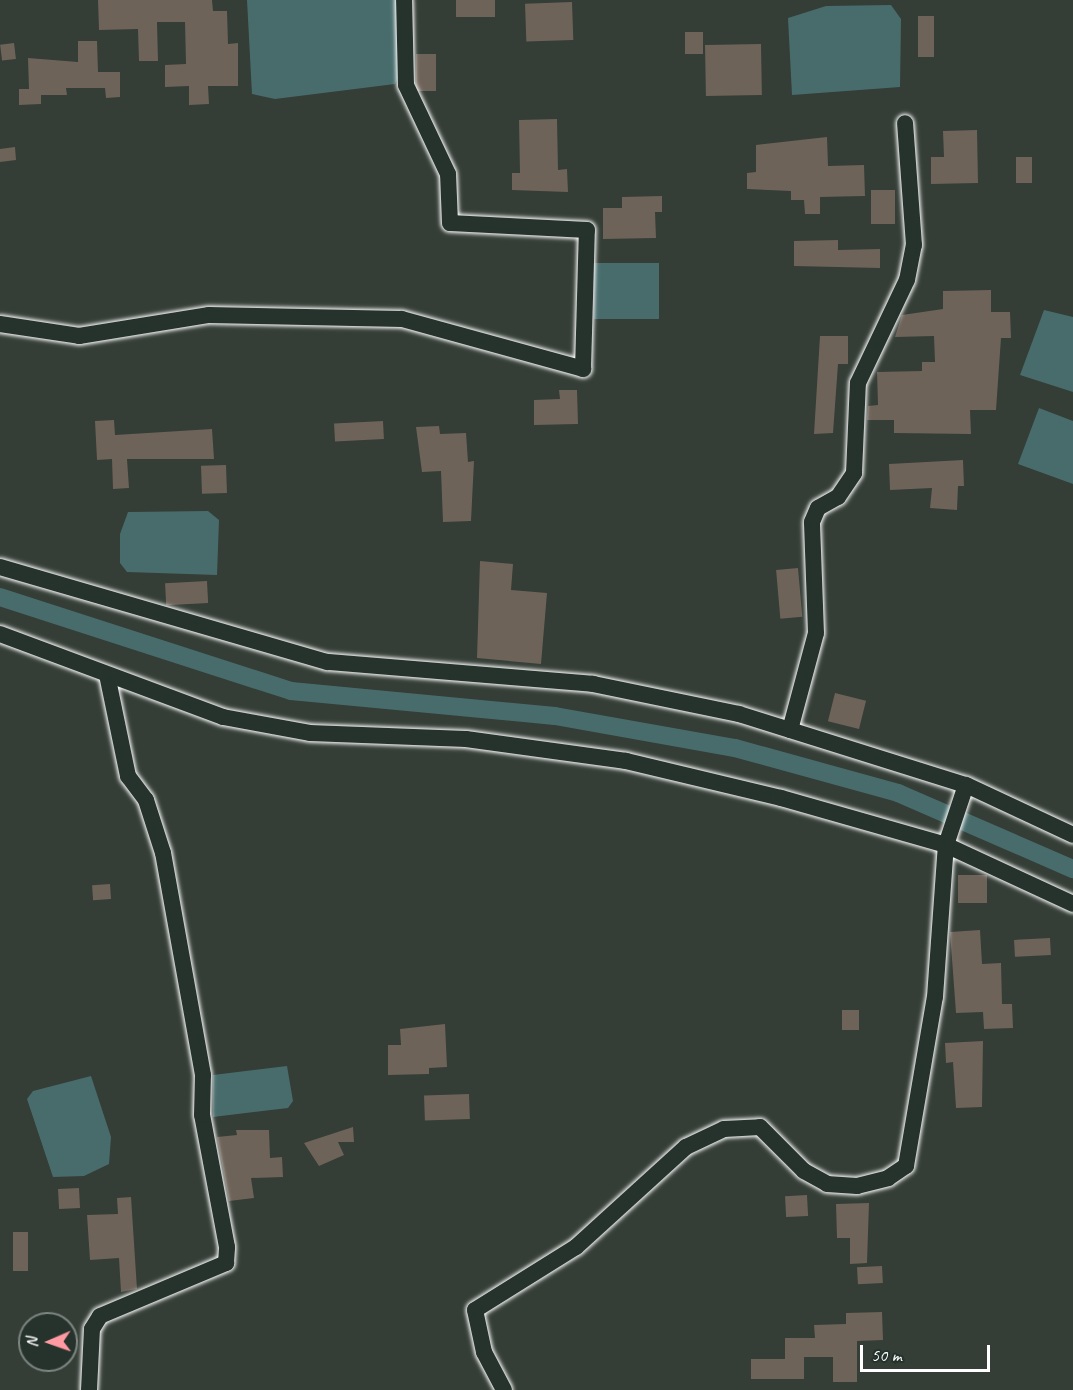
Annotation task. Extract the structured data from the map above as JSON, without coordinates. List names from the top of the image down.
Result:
{
  "scale_bar": "50 m",
  "north": "left"
}
